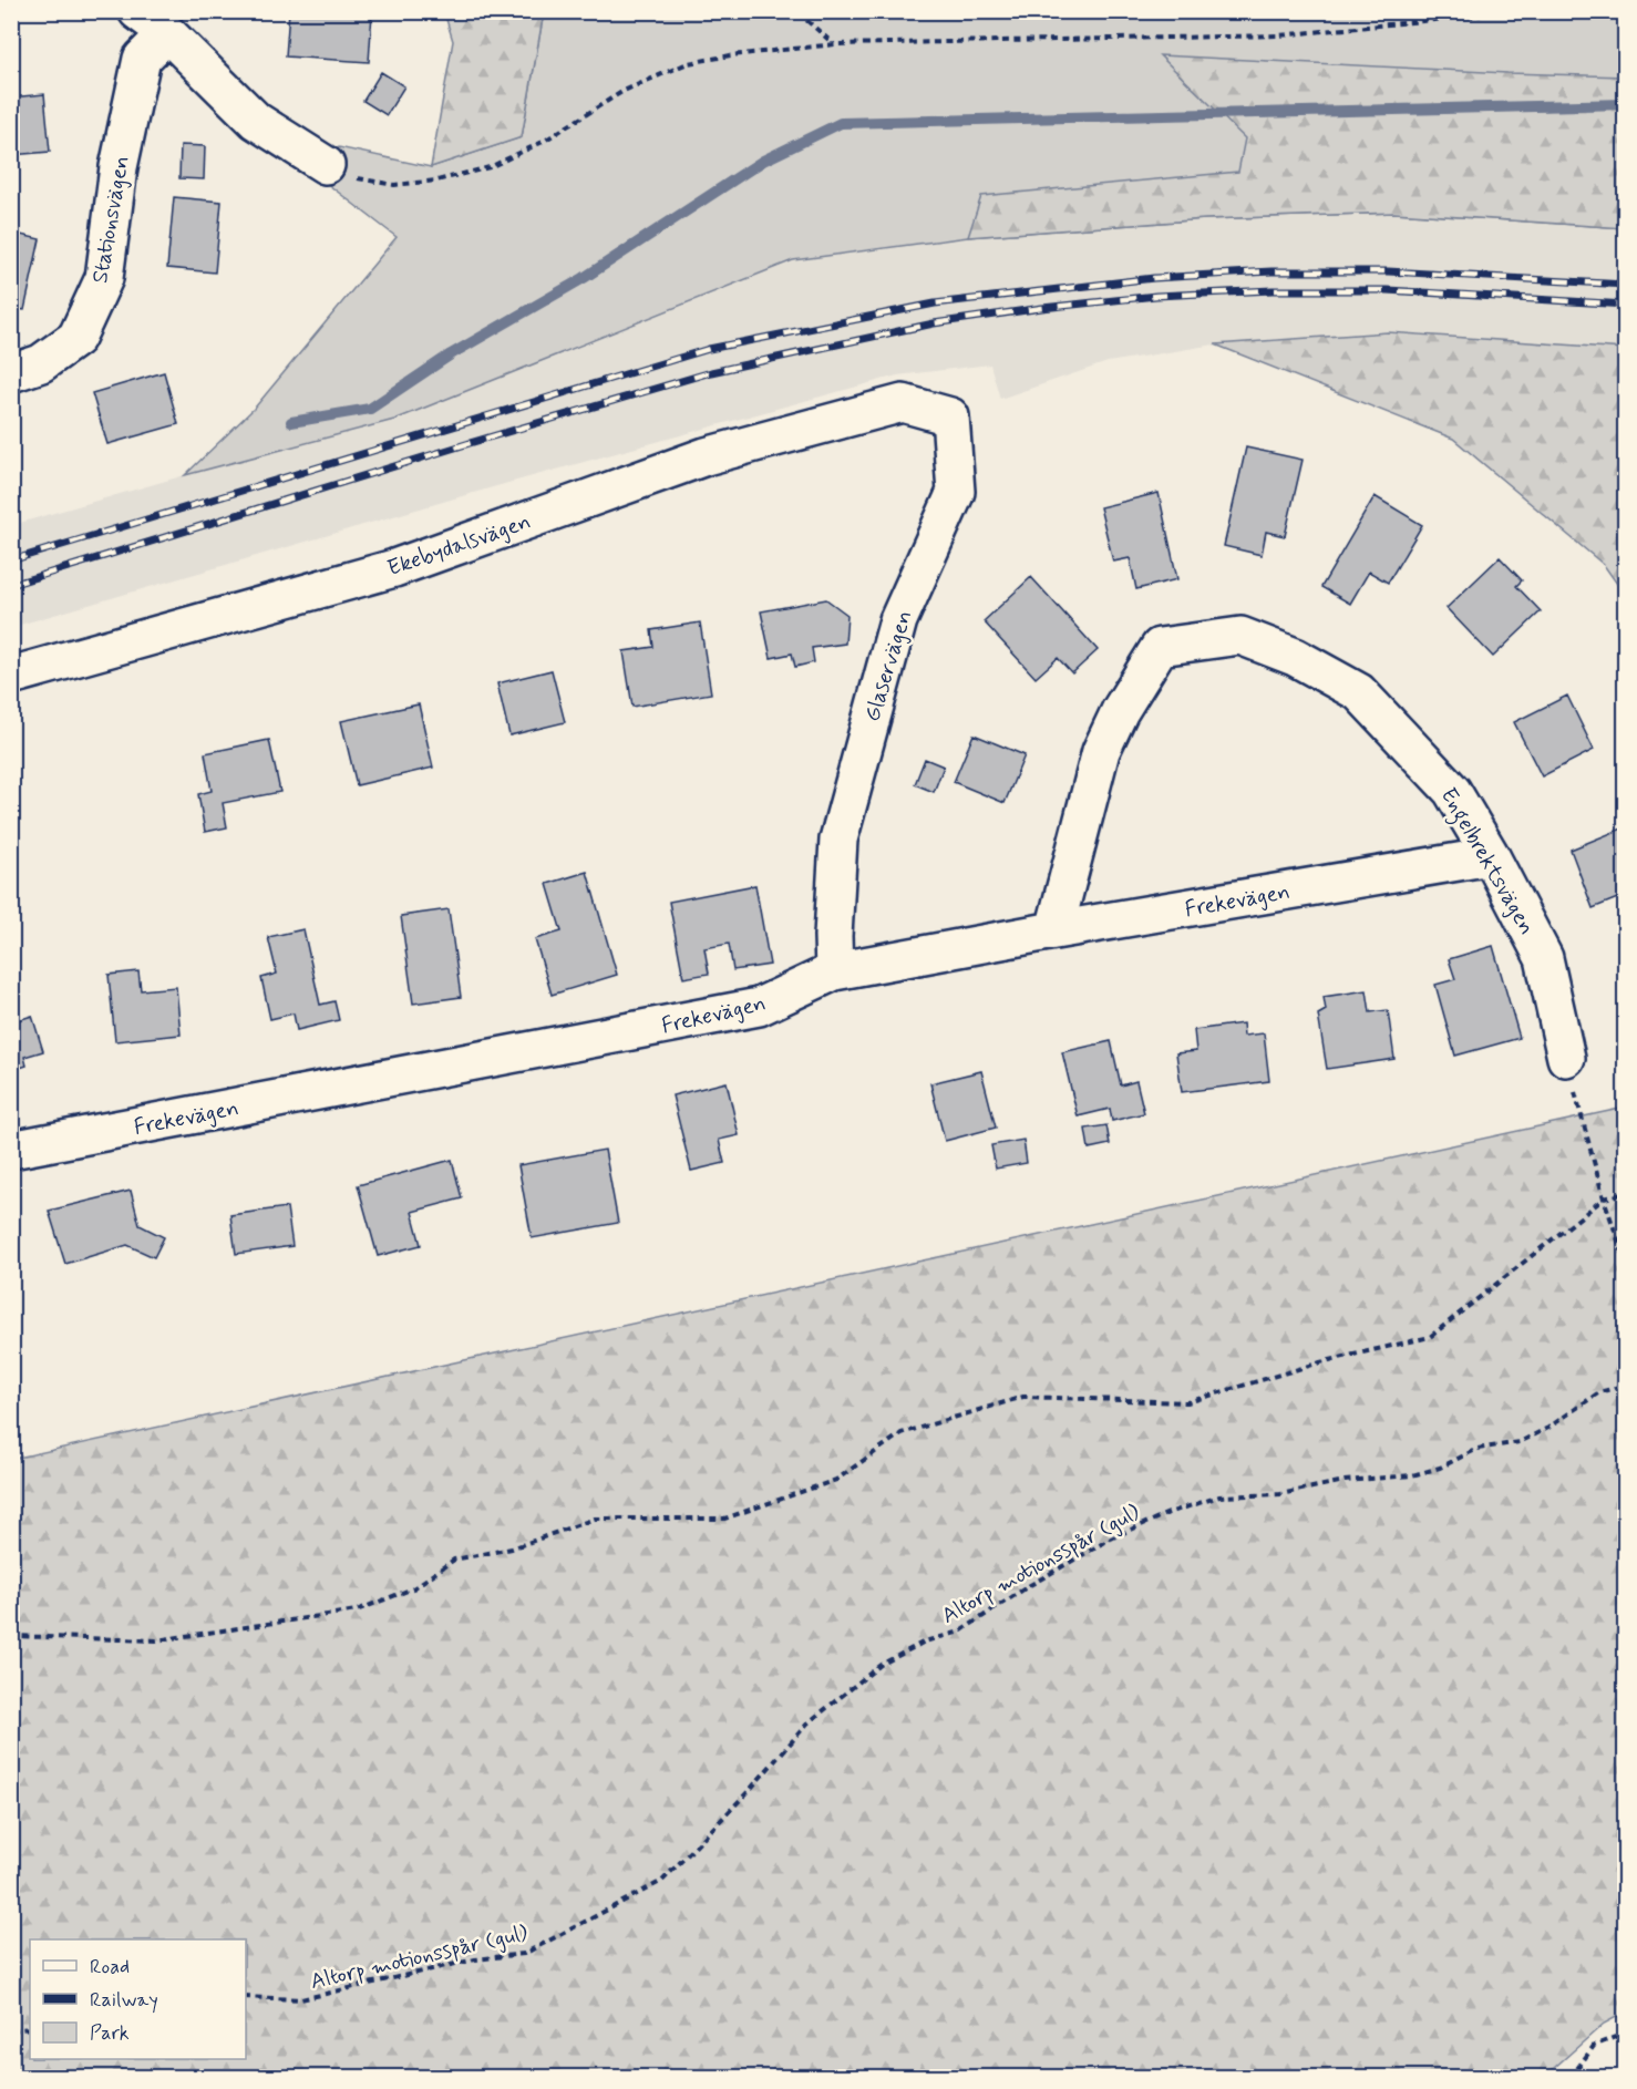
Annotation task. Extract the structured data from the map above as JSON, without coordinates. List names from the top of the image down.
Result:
{
  "streets": {
    "street": [
      "Stationsvägen",
      "Ekebydalsvägen",
      "Glaservägen",
      "Engelbrektsvägen",
      "Frekevägen"
    ],
    "path": ["Altorp motionsspår (gul)"]
  },
  "crossings": [
    ["Ekebydalsvägen", "Glaservägen"],
    ["Glaservägen", "Frekevägen"],
    ["Engelbrektsvägen", "Frekevägen"]
  ],
  "legend": ["Road", "Railway", "Park"]
}
